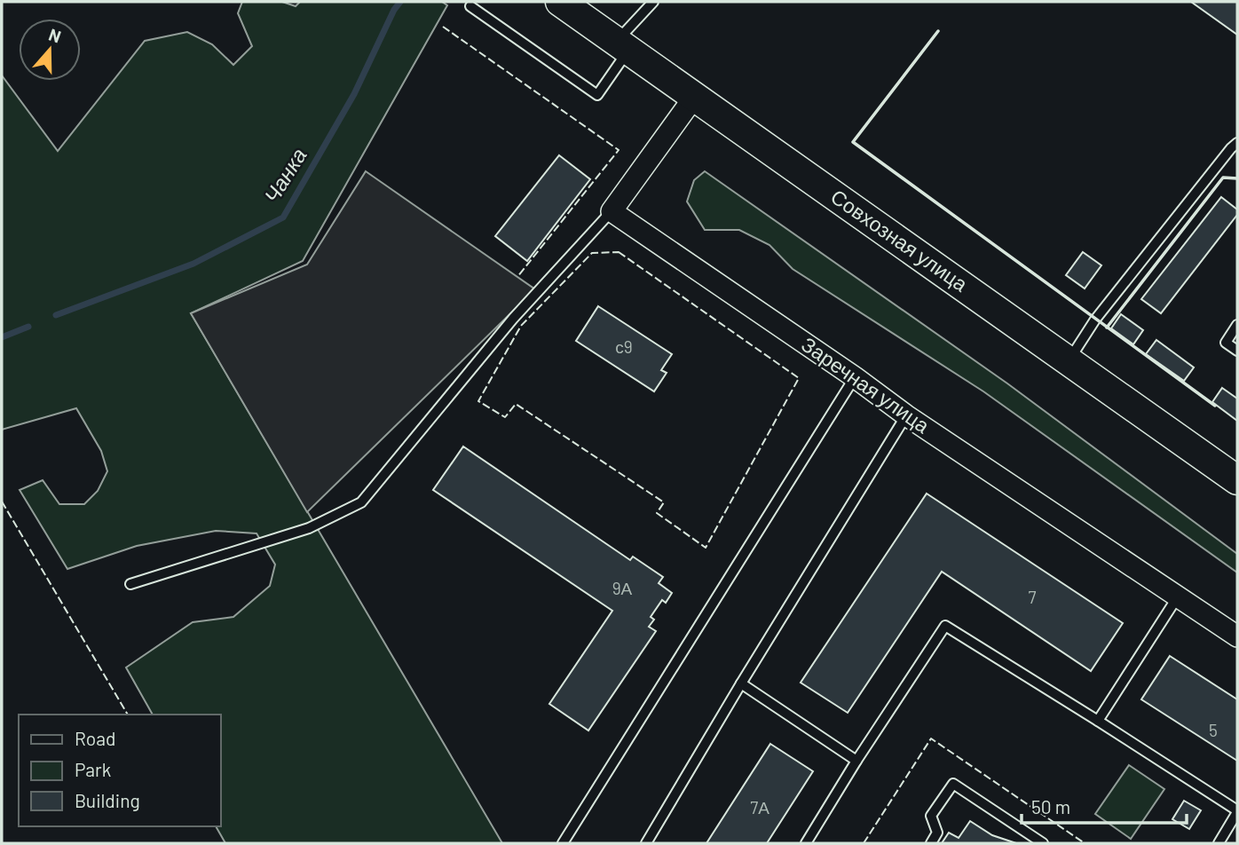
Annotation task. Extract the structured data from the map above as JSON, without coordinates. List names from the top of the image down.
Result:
{
  "streets": {
    "main road": ["Совхозная улица"],
    "street": ["Заречная улица"]
  },
  "water": ["Чанка"],
  "house_numbers": [
    "с9",
    "9А",
    "7",
    "5",
    "7А"
  ],
  "legend": ["Road", "Park", "Building"],
  "scale_bar": "50 m",
  "north": "top"
}
